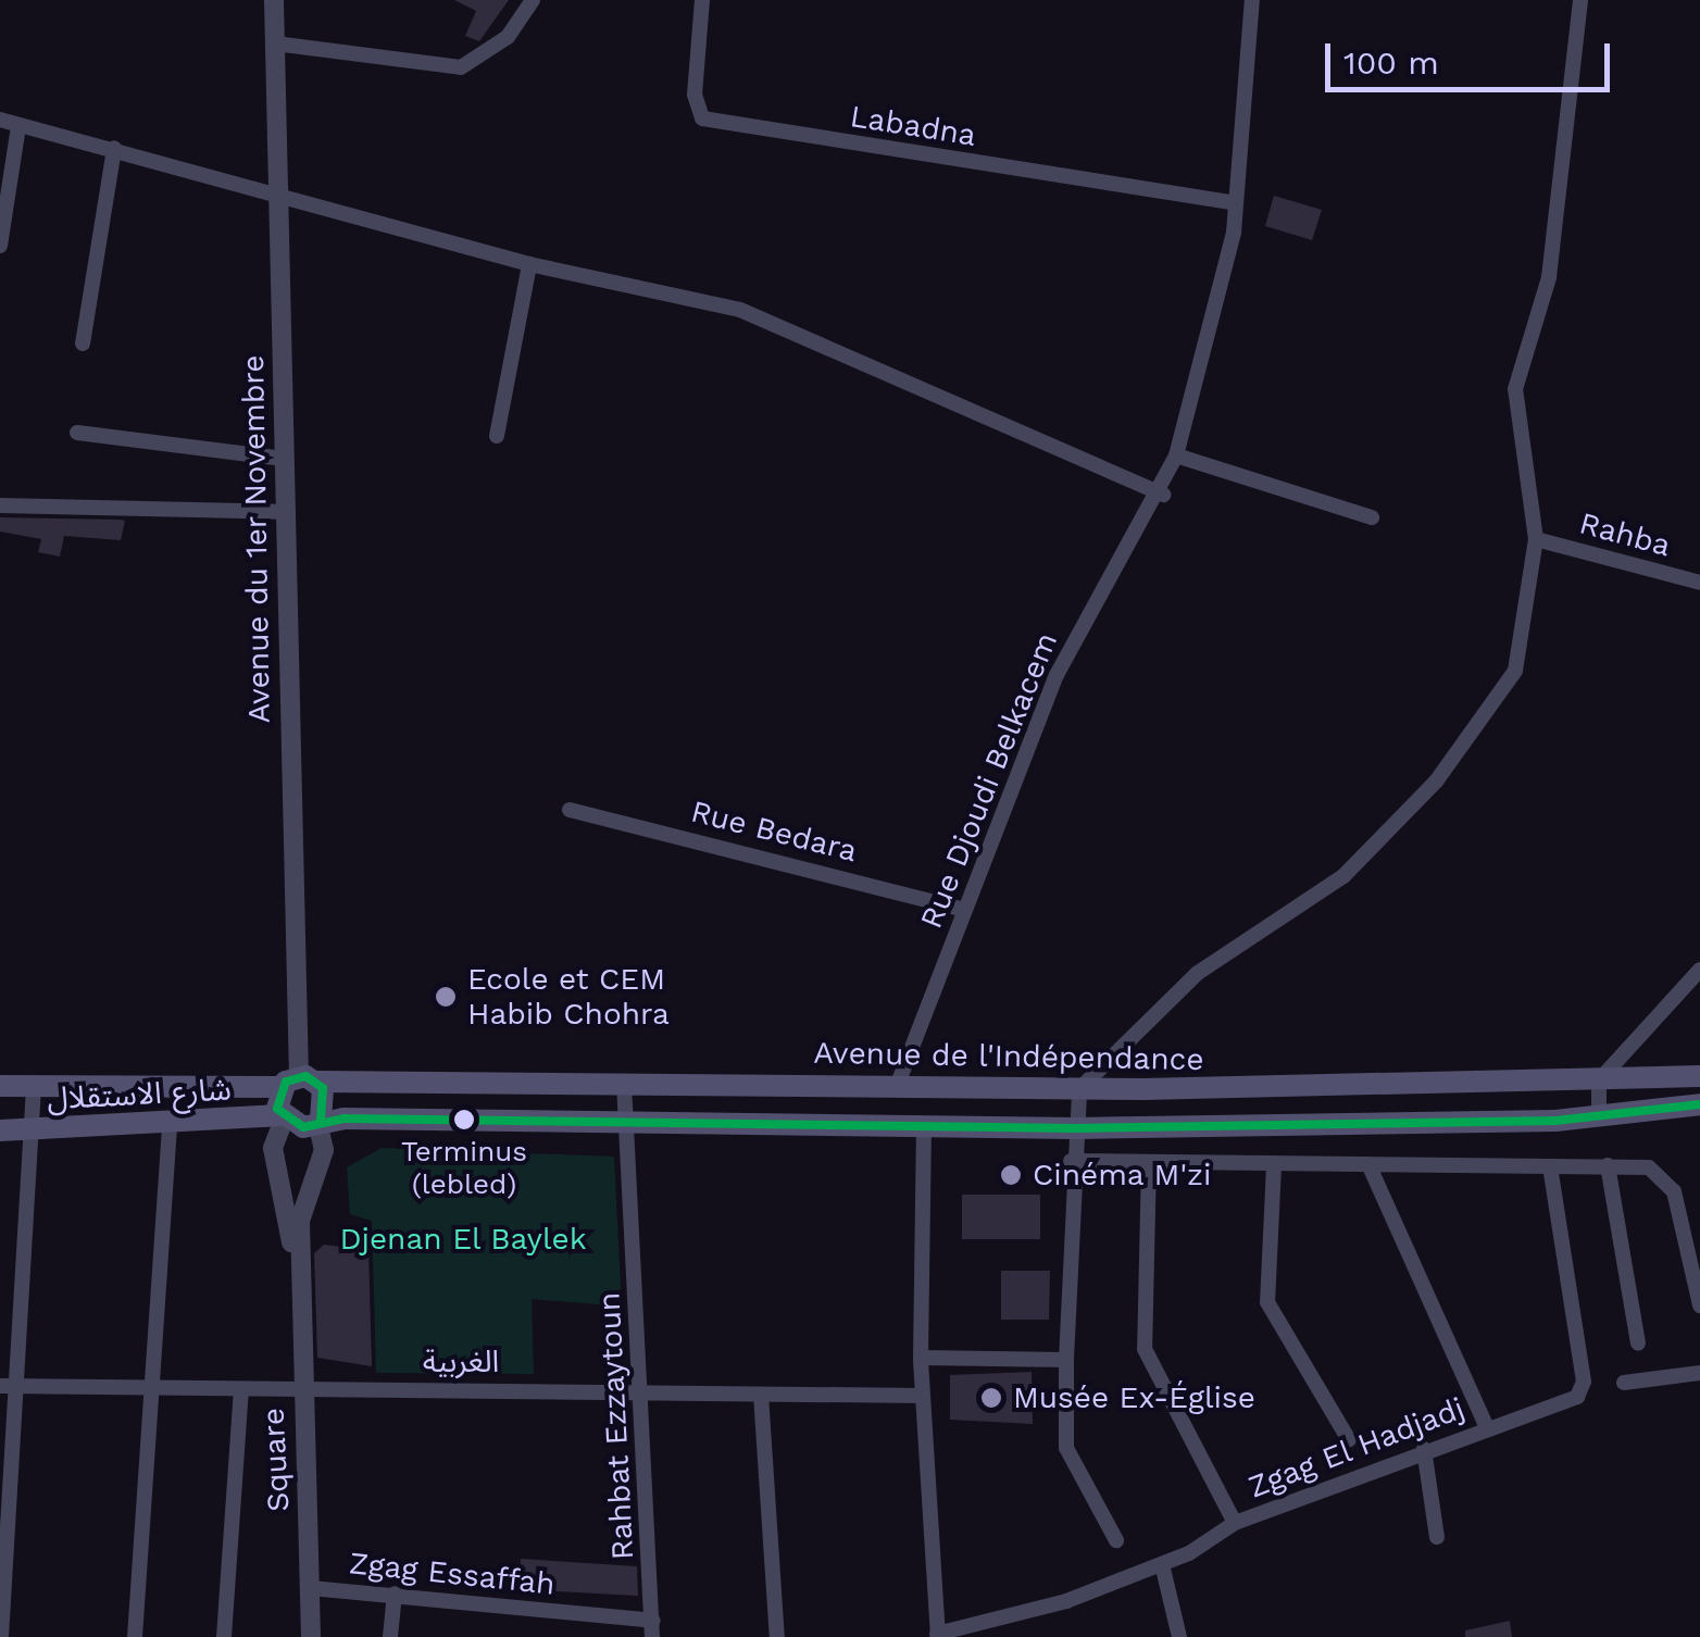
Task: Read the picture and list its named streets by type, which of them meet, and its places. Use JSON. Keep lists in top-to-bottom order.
{
  "streets": {
    "main road": ["Avenue de l'Indépendance", "شارع الاستقلال"],
    "street": [
      "Labadna",
      "Rahba",
      "Avenue du 1er Novembre",
      "Rue Djoudi Belkacem",
      "Rue Bedara",
      "الغربية",
      "Rahbat Ezzaytoun",
      "Zgag El Hadjadj",
      "Square",
      "Zgag Essaffah"
    ]
  },
  "crossings": [
    ["Labadna", "Rue Djoudi Belkacem"],
    ["Avenue du 1er Novembre", "Avenue de l'Indépendance"],
    ["Rue Djoudi Belkacem", "Rue Bedara"],
    ["Rue Djoudi Belkacem", "Avenue de l'Indépendance"],
    ["Avenue de l'Indépendance", "Rahbat Ezzaytoun"],
    ["الغربية", "Rahbat Ezzaytoun"],
    ["الغربية", "Square"],
    ["Rahbat Ezzaytoun", "Zgag Essaffah"],
    ["Square", "Zgag Essaffah"]
  ],
  "parks": ["Djenan El Baylek"],
  "places": [
    "Ecole et CEM Habib Chohra",
    "Terminus (lebled)",
    "Cinéma M'zi",
    "Musée Ex-Église"
  ],
  "scale_bar": "100 m"
}
